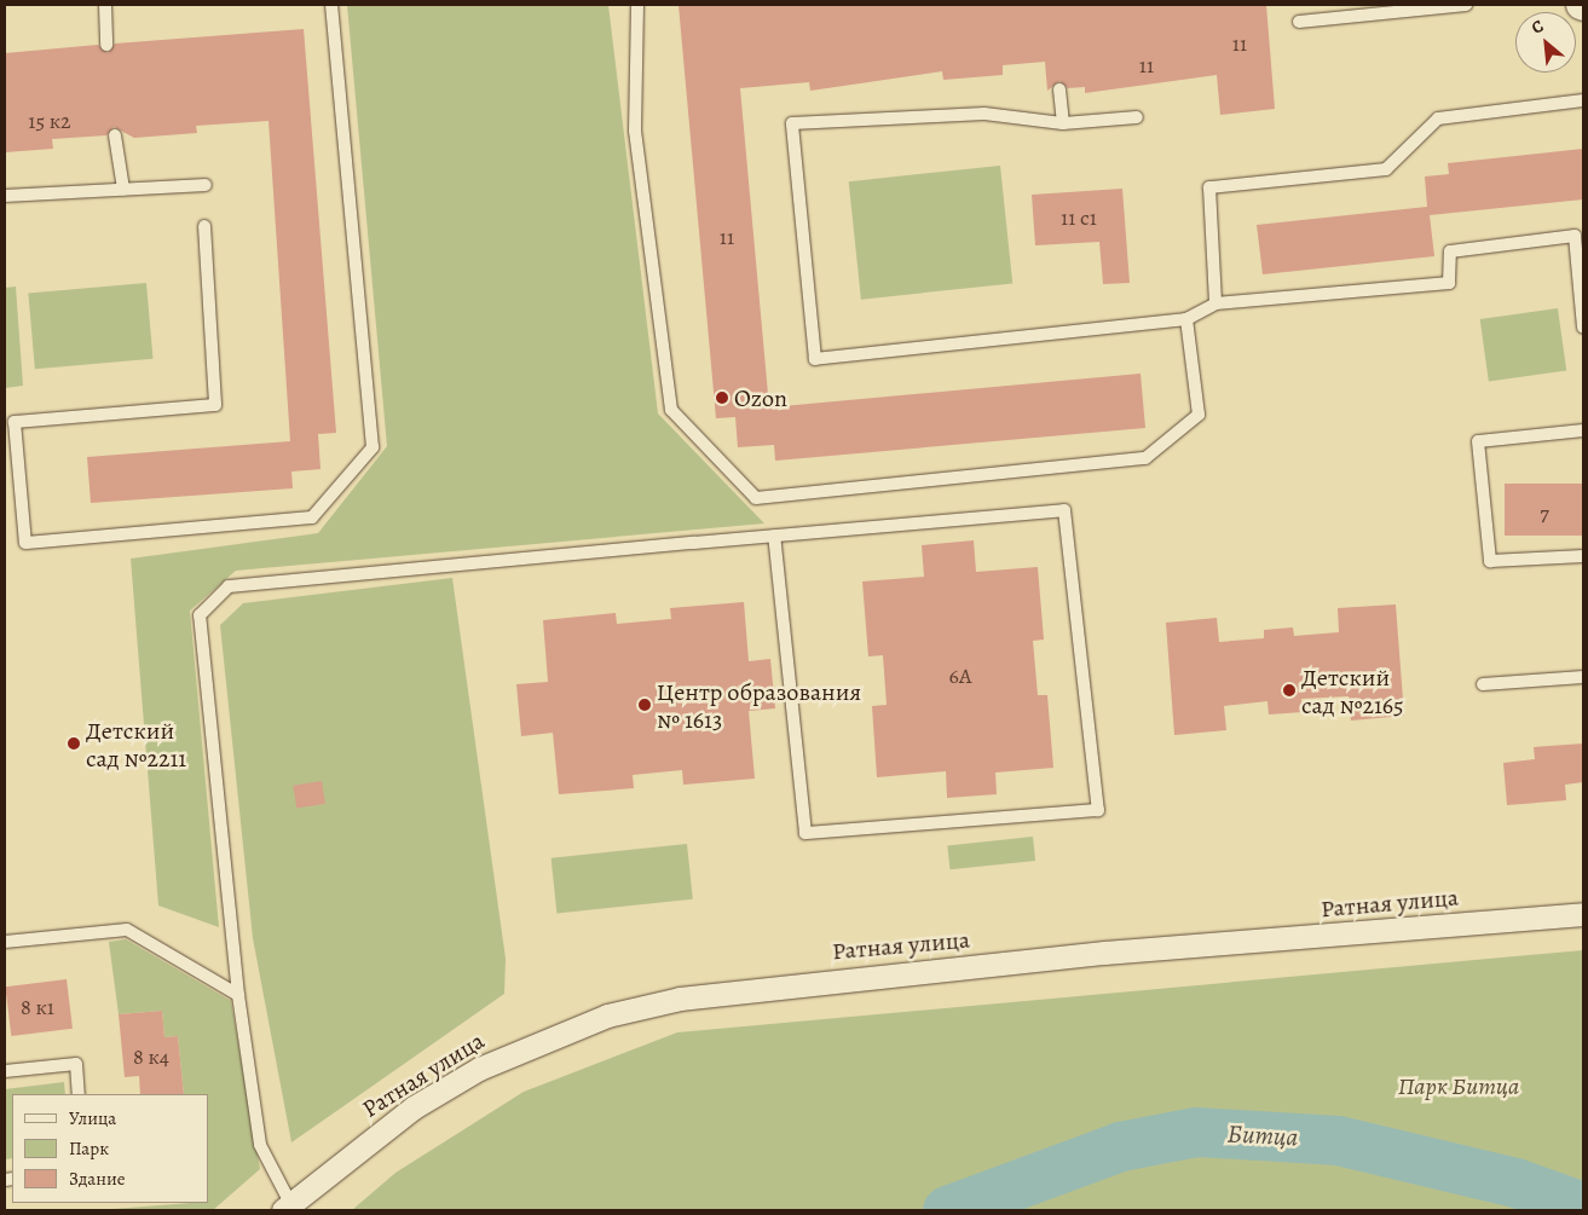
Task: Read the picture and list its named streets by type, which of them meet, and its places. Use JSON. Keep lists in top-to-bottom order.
{
  "streets": {
    "street": ["Ратная улица"]
  },
  "water": ["Битца"],
  "parks": ["Парк Битца"],
  "places": [
    "Ozon",
    "Детский сад №2165",
    "Центр образования № 1613",
    "Детский сад №2211"
  ],
  "house_numbers": [
    "11",
    "11",
    "15 к2",
    "11 с1",
    "11",
    "7",
    "6А",
    "8 к1",
    "8 к4"
  ],
  "legend": ["Улица", "Парк", "Здание"],
  "north": "top left"
}
